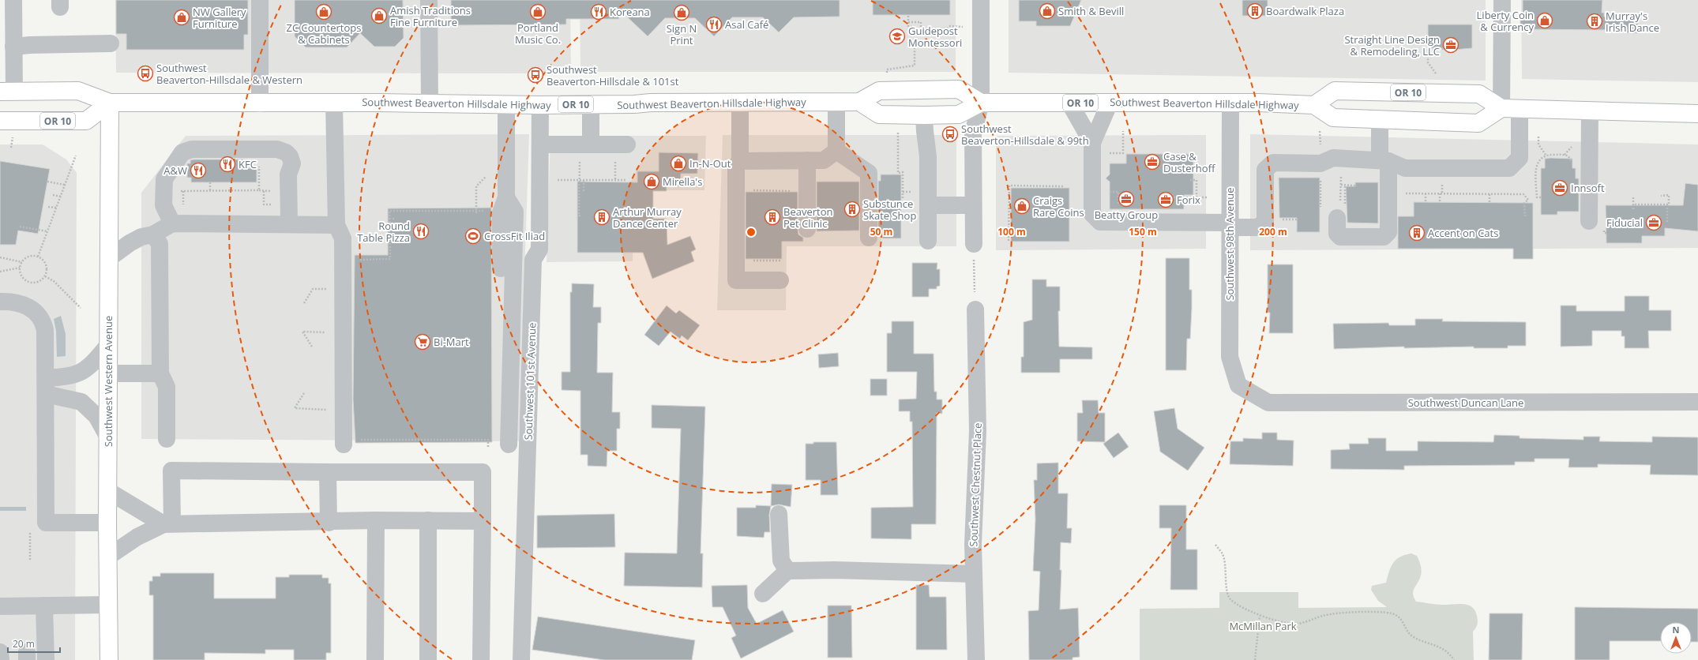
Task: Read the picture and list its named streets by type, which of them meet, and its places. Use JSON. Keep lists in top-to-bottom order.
{
  "streets": {
    "main road": ["OR 10", "Southwest Beaverton Hillsdale Highway", "Southwest Western Avenue"],
    "street": [
      "Southwest 98th Avenue",
      "Southwest 101st Avenue",
      "Southwest Duncan Lane",
      "Southwest Chestnut Place"
    ]
  },
  "crossings": [
    ["OR 10", "Southwest Beaverton Hillsdale Highway"],
    ["OR 10", "Southwest Western Avenue"],
    ["Southwest Beaverton Hillsdale Highway", "Southwest 98th Avenue"],
    ["Southwest Beaverton Hillsdale Highway", "Southwest Western Avenue"],
    ["Southwest Beaverton Hillsdale Highway", "Southwest 101st Avenue"],
    ["Southwest 98th Avenue", "Southwest Duncan Lane"]
  ],
  "parks": ["McMillan Park"],
  "places": {
    "shop": [
      "Smith & Bevill",
      "ZC Countertops & Cabinets",
      "Portland Music Co.",
      "Sign N Print",
      "Amish Traditions Fine Furniture",
      "NW Gallery Furniture",
      "Liberty Coin & Currency",
      "In-N-Out",
      "Mirella's",
      "Craigs Rare Coins"
    ],
    "building": [
      "Boardwalk Plaza",
      "Murray's Irish Dance",
      "Substunce Skate Shop",
      "Arthur Murray Dance Center",
      "Beaverton Pet Clinic",
      "Accent on Cats"
    ],
    "restaurant": [
      "Koreana",
      "Asal Café",
      "KFC",
      "A&W",
      "Round Table Pizza"
    ],
    "school or university": ["Guidepost Montessori"],
    "office": [
      "Straight Line Design & Remodeling, LLC",
      "Case & Dusterhoff",
      "Innsoft",
      "Beatty Group",
      "Forix",
      "Fiducial"
    ],
    "bus stop": ["Southwest Beaverton-Hillsdale & Western", "Southwest Beaverton-Hillsdale & 101st", "Southwest Beaverton-Hillsdale & 99th"],
    "sports": ["CrossFit Iliad"],
    "supermarket": ["Bi-Mart"]
  },
  "scale_bar": "20 m",
  "north": "top",
  "rings": [
    "50 m",
    "100 m",
    "150 m",
    "200 m"
  ]
}
